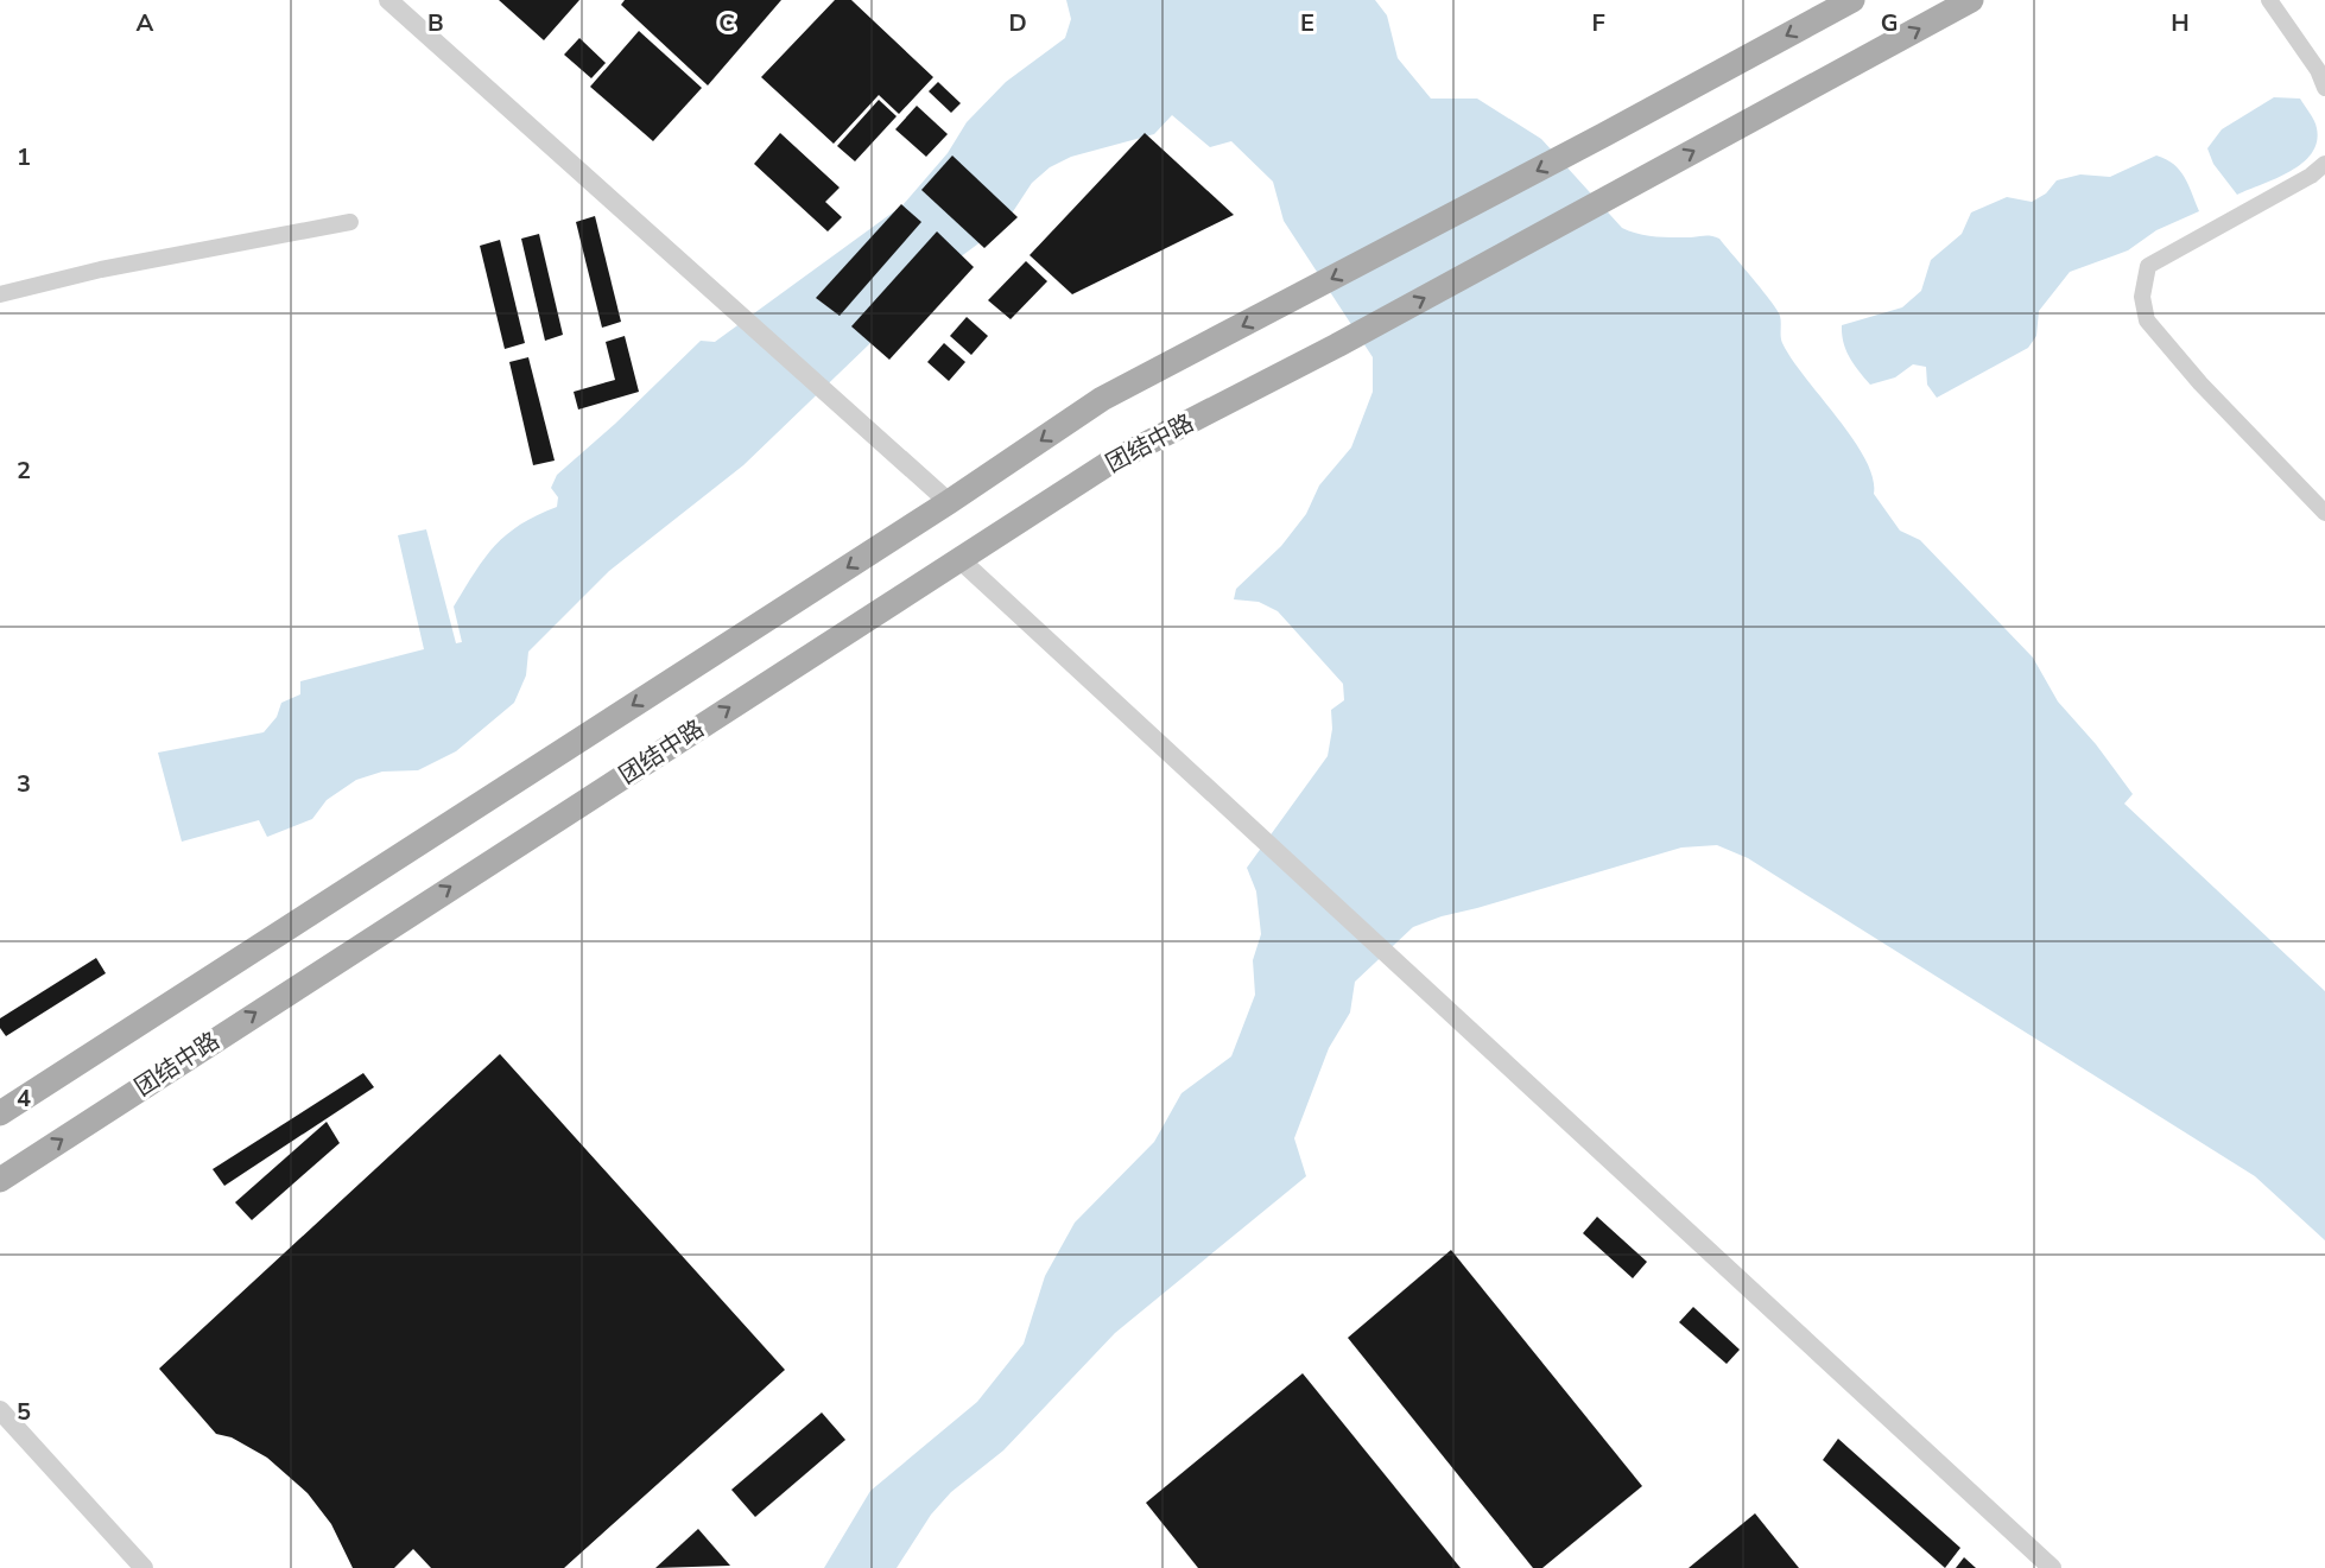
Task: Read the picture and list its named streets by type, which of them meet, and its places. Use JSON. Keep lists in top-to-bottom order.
{
  "streets": {
    "main road": ["团结中路"]
  },
  "grid": {
    "columns": [
      "A",
      "B",
      "C",
      "D",
      "E",
      "F",
      "G",
      "H"
    ],
    "rows": [
      "1",
      "2",
      "3",
      "4",
      "5"
    ]
  }
}
